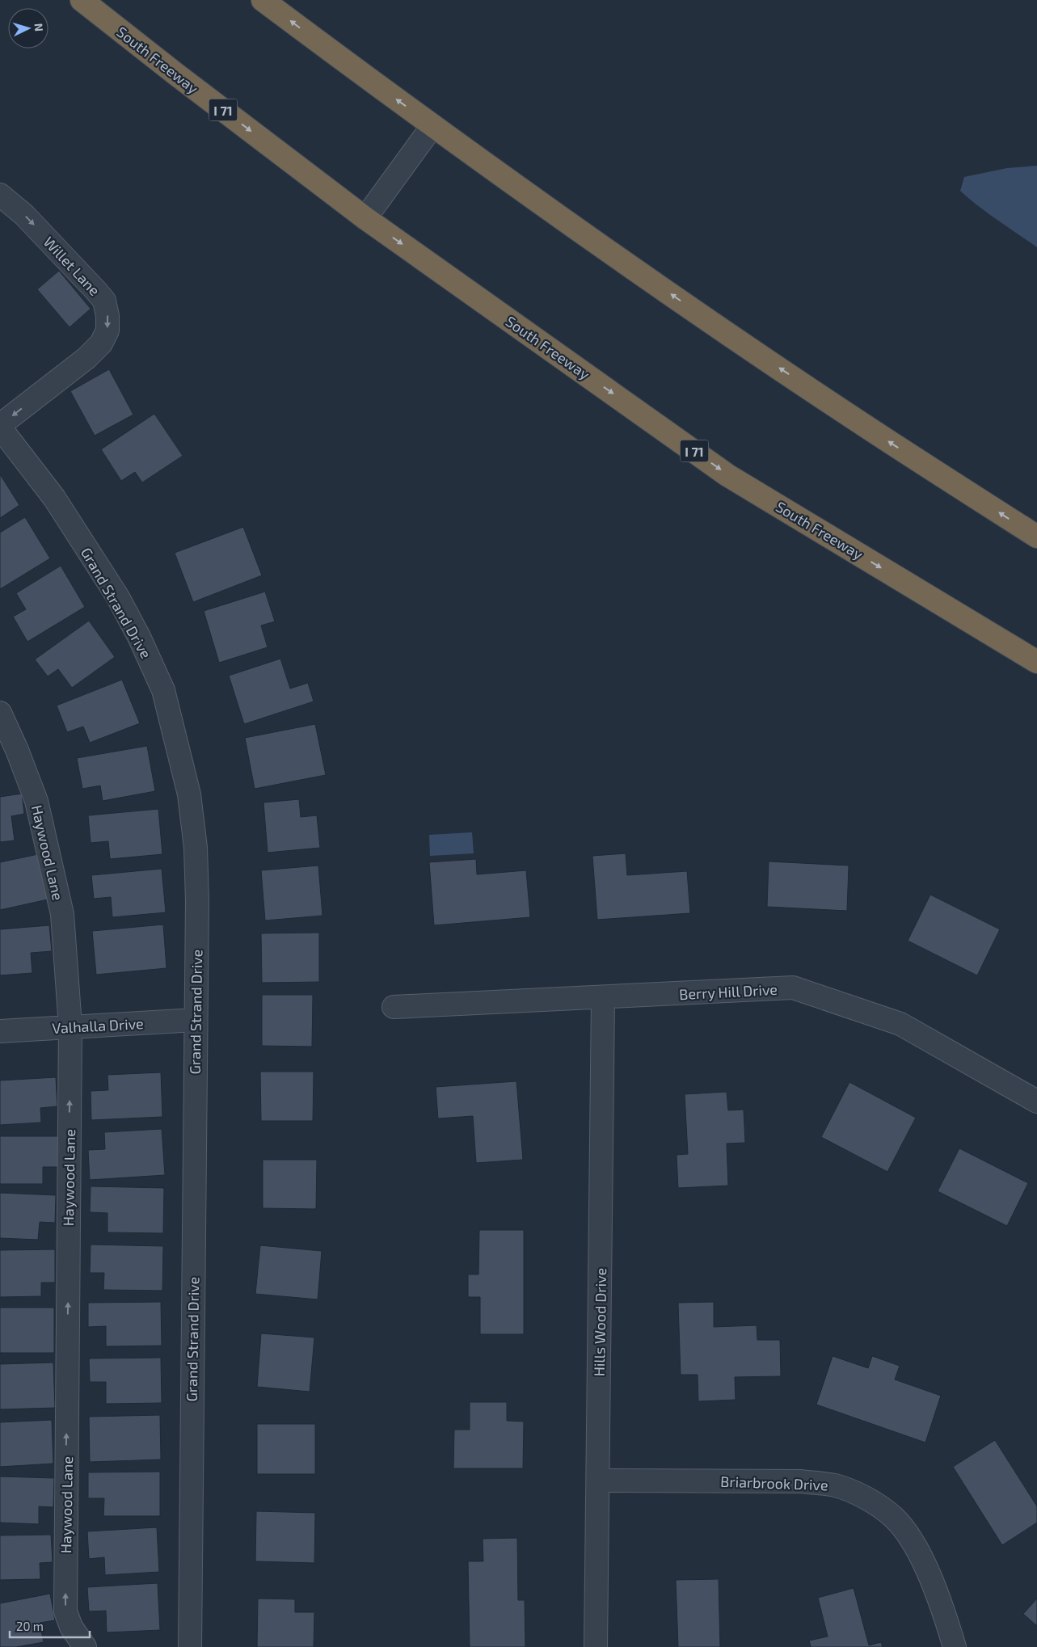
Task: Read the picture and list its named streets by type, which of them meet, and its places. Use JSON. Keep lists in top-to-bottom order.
{
  "streets": {
    "highway": ["South Freeway", "I 71"],
    "street": [
      "Willet Lane",
      "Grand Strand Drive",
      "Haywood Lane",
      "Berry Hill Drive",
      "Valhalla Drive",
      "Hills Wood Drive",
      "Briarbrook Drive"
    ]
  },
  "crossings": [
    ["Willet Lane", "Grand Strand Drive"],
    ["Grand Strand Drive", "Valhalla Drive"],
    ["Haywood Lane", "Valhalla Drive"],
    ["Berry Hill Drive", "Hills Wood Drive"],
    ["Hills Wood Drive", "Briarbrook Drive"]
  ],
  "one_way": ["Haywood Lane"],
  "scale_bar": "20 m",
  "north": "right"
}
